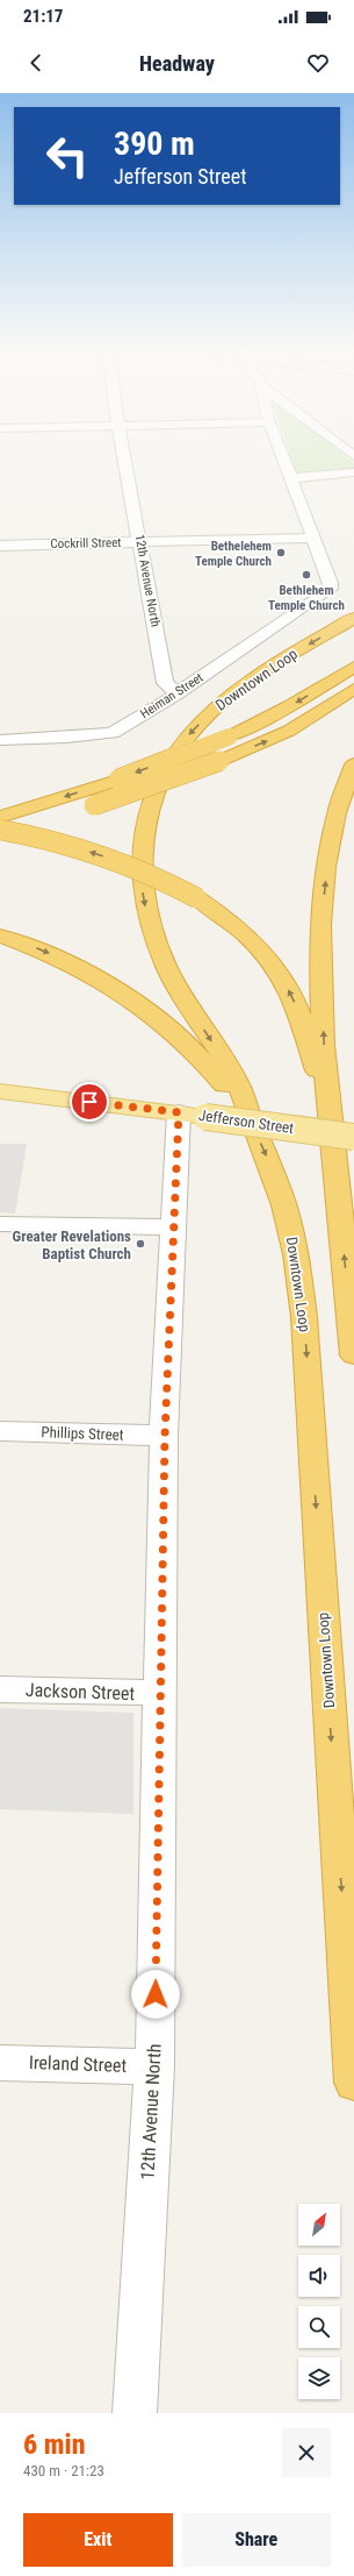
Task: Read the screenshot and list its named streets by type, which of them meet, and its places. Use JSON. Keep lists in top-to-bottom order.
{
  "streets": {
    "highway": ["Downtown Loop"],
    "main road": ["Jefferson Street"],
    "street": [
      "Cockrill Street",
      "12th Avenue North",
      "Heiman Street",
      "Phillips Street",
      "Jackson Street",
      "Ireland Street"
    ]
  },
  "crossings": [
    ["Cockrill Street", "12th Avenue North"],
    ["Cockrill Street", "Heiman Street"],
    ["12th Avenue North", "Heiman Street"],
    ["12th Avenue North", "Jefferson Street"],
    ["12th Avenue North", "Phillips Street"],
    ["12th Avenue North", "Jackson Street"],
    ["12th Avenue North", "Ireland Street"]
  ],
  "places": ["Bethelehem Temple Church", "Bethlehem Temple Church", "Greater Revelations Baptist Church"],
  "north": "top right",
  "page": {
    "status": "21:17",
    "header": "Headway",
    "turn": ["390 m", "Jefferson Street"],
    "heading": ["6 min", "430 m · 21:23"],
    "buttons": ["Exit", "Share"]
  }
}
